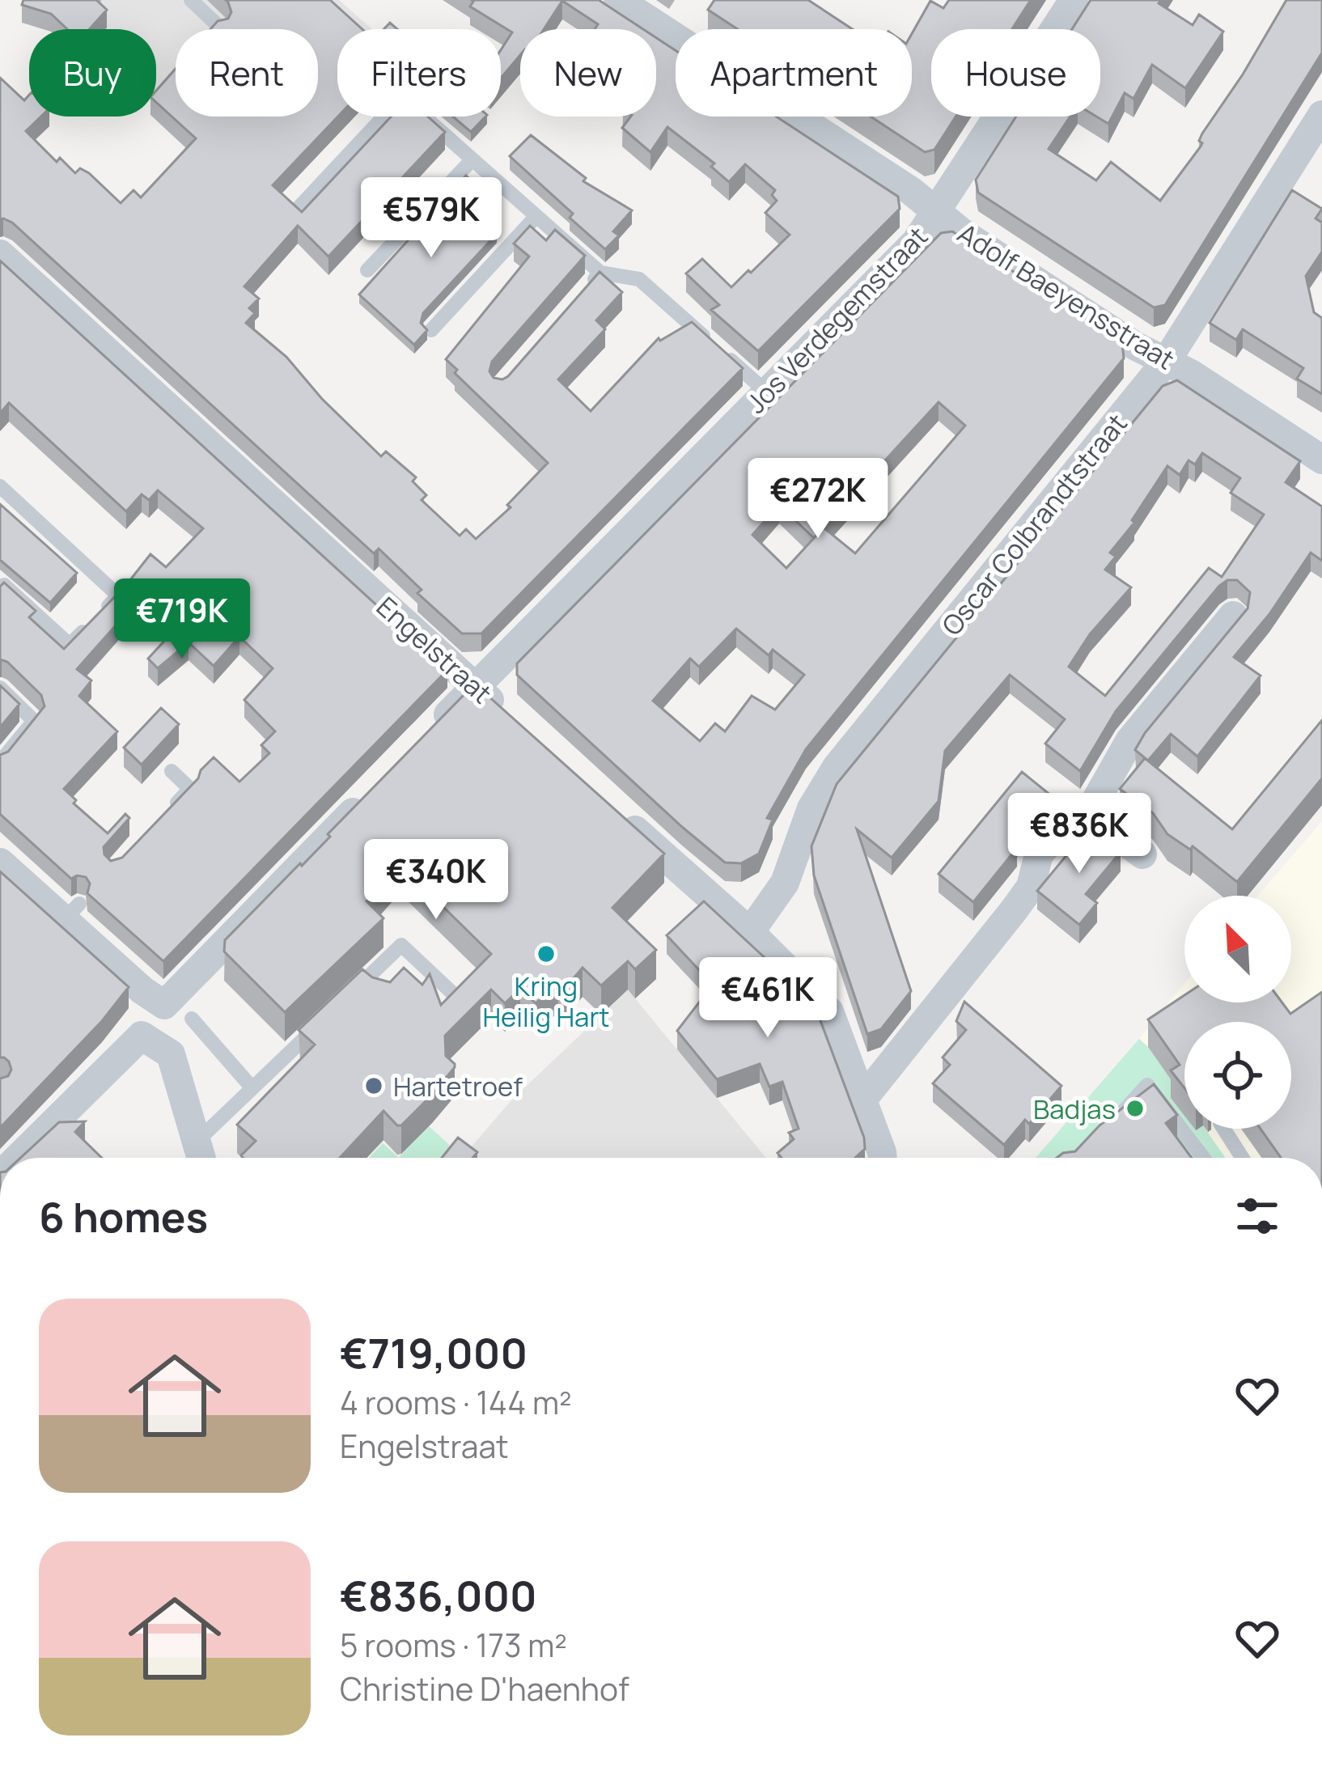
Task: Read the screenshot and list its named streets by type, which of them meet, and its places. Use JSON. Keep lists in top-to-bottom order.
{
  "streets": {
    "street": [
      "Adolf Baeyensstraat",
      "Jos Verdegemstraat",
      "Oscar Colbrandtstraat",
      "Engelstraat"
    ]
  },
  "crossings": [
    ["Adolf Baeyensstraat", "Jos Verdegemstraat"],
    ["Adolf Baeyensstraat", "Oscar Colbrandtstraat"],
    ["Jos Verdegemstraat", "Engelstraat"]
  ],
  "places": ["Kring Heilig Hart", "Hartetroef", "Badjas"],
  "north": "top left",
  "page": {
    "chip": [
      "Buy",
      "Rent",
      "Filters",
      "New",
      "Apartment",
      "House"
    ],
    "price": [
      "€579K",
      "€272K",
      "€719K",
      "€836K",
      "€340K",
      "€461K"
    ],
    "heading": "6 homes",
    "list": [
      {
        "name": "€719,000",
        "note": "4 rooms · 144 m² · Engelstraat"
      },
      {
        "name": "€836,000",
        "note": "5 rooms · 173 m² · Christine D'haenhof"
      }
    ]
  }
}
